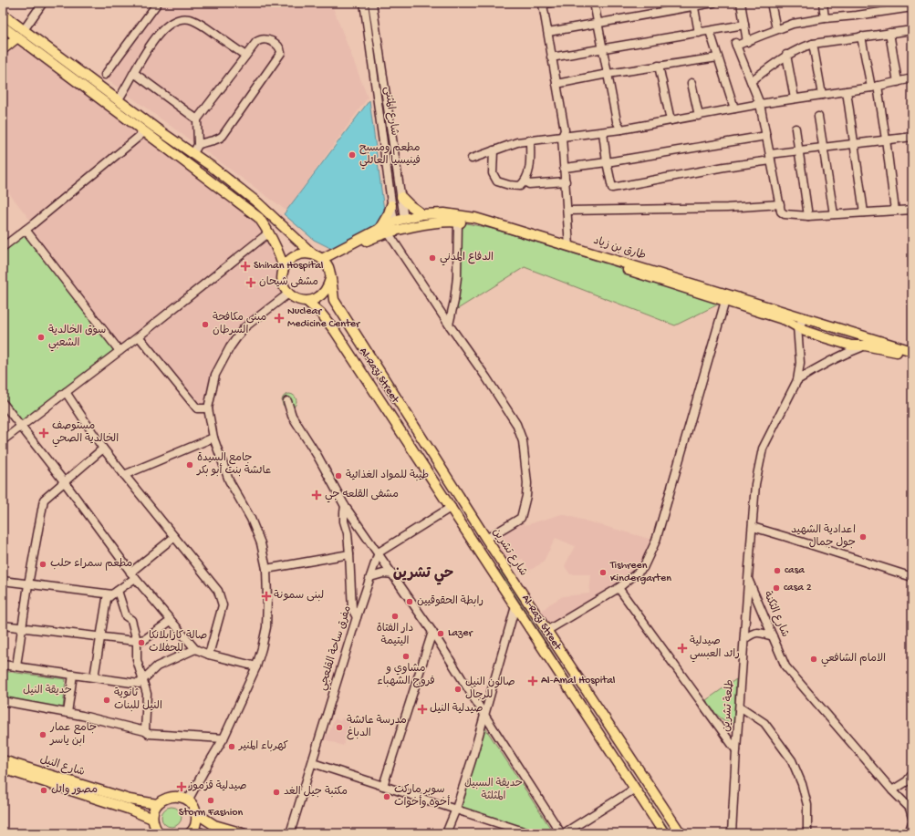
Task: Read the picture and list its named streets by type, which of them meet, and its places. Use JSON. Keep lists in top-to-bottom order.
{
  "streets": {
    "main road": [
      "طارق بن زياد",
      "Al-Razi Street",
      "شارع تشرين",
      "شارع النيل"
    ],
    "street": [
      "شارع المثنى",
      "شارع الثكنة",
      "مفرق ساحة القلعجي",
      "طلعة تشرين"
    ]
  },
  "crossings": [
    ["شارع المثنى", "طارق بن زياد"],
    ["Al-Razi Street", "شارع تشرين"],
    ["شارع الثكنة", "طلعة تشرين"]
  ],
  "districts": ["حي تشرين"],
  "parks": ["حديقة النيل", "حديقة السبيل المثلثة"],
  "places": {
    "other": [
      "مطعم ومسبح فينيسيا العائلي",
      "الدفاع المدني",
      "مبنى مكافحة السرطان",
      "سوق الخالدية الشعبي",
      "جامع السيدة عائشة بنت أبو بكر",
      "طيبة للمواد الغذائية",
      "اعدادية الشهيد جول جمال",
      "مطعم سمراء حلب",
      "casa",
      "Tishreen Kindergarten",
      "casa 2",
      "رابطة الحقوقيين",
      "دار الفتاة اليتيمة",
      "Lazer",
      "صالة كازابلانكا للحفلات",
      "مشاوي و فروج الشهباء",
      "الامام الشافعي",
      "صالون النيل للرجال",
      "ثانوية النيل للبنات",
      "مدرسة عائشة الدباغ",
      "جامع عمار ابن ياسر",
      "كهرباء المنير",
      "مصور وائل",
      "مكتبة جيل الغد",
      "سوبر ماركت أخوه وأخوات",
      "Storm Fashion"
    ],
    "health": [
      "Shihan Hospital",
      "مشفى شيحان",
      "Nuclear Medicine Center",
      "مستوصف الخالدية الصحي",
      "مشفى القلعه جي",
      "لبنى سمونة",
      "صيدلية رائد العبسي",
      "Al-Amal Hospital",
      "صيدلية النيل",
      "صيدلية قزموز"
    ]
  }
}
